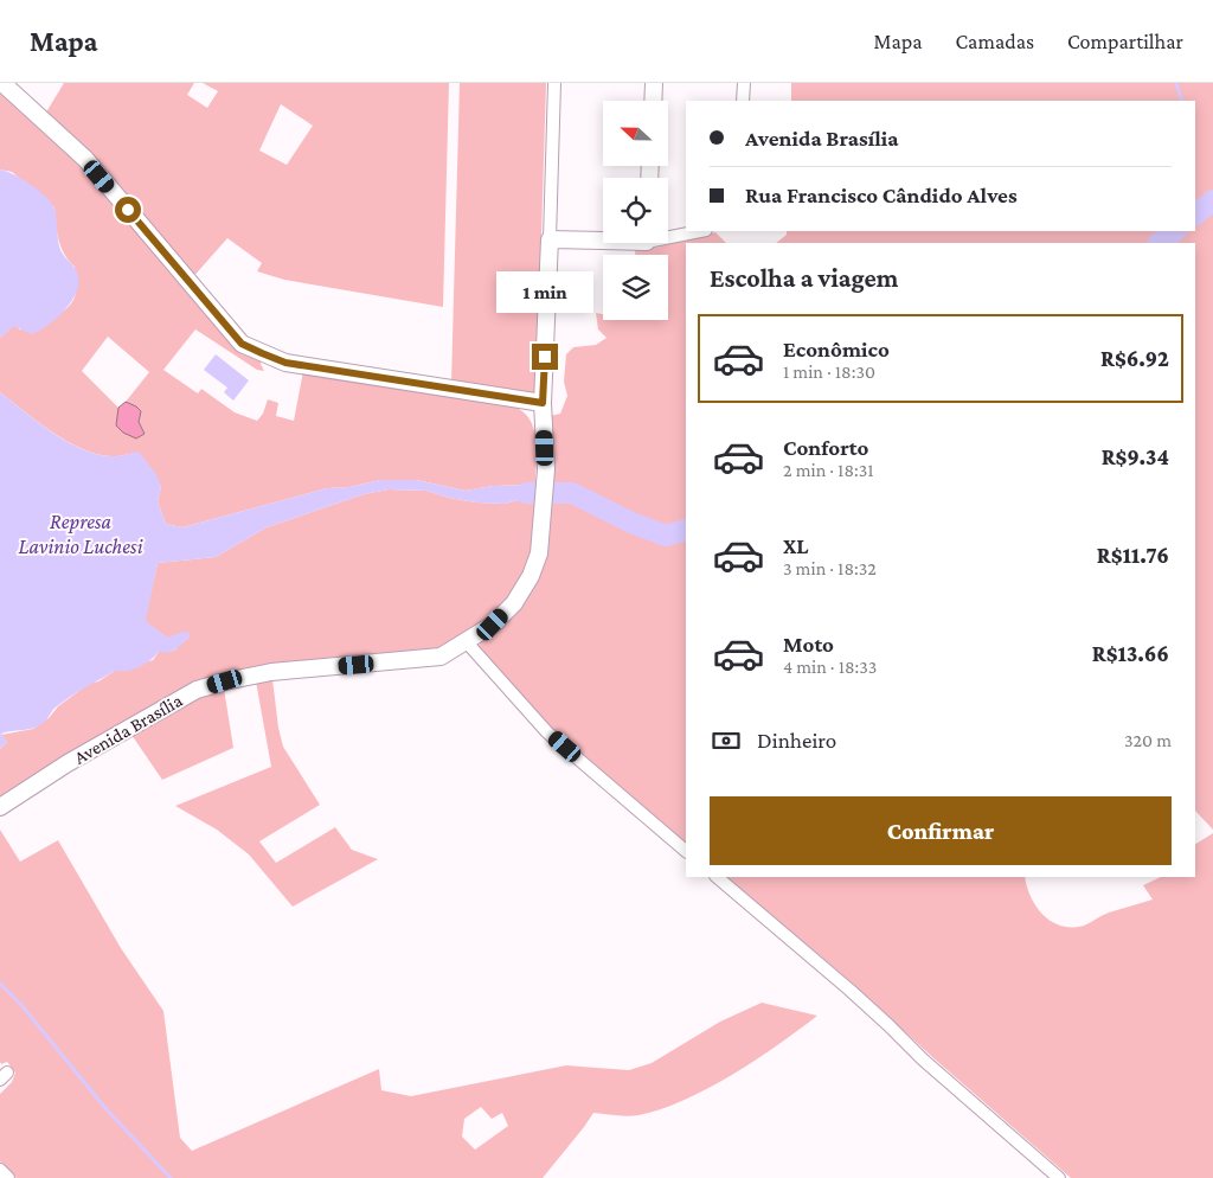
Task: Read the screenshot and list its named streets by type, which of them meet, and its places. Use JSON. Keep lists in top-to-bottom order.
{
  "streets": {
    "street": ["Avenida Brasília"]
  },
  "water": ["Represa Lavinio Luchesi"],
  "north": "left",
  "page": {
    "header": "Mapa",
    "nav": ["Mapa", "Camadas", "Compartilhar"],
    "banner": ["Avenida Brasília", "Rua Francisco Cândido Alves"],
    "heading": "Escolha a viagem",
    "bubble": "1 min",
    "list": [
      {
        "name": "Econômico",
        "note": "1 min · 18:30",
        "value": "R$6.92"
      },
      {
        "name": "Conforto",
        "note": "2 min · 18:31",
        "value": "R$9.34"
      },
      {
        "name": "XL",
        "note": "3 min · 18:32",
        "value": "R$11.76"
      },
      {
        "name": "Moto",
        "note": "4 min · 18:33",
        "value": "R$13.66"
      }
    ],
    "pay": ["Dinheiro", "320 m"],
    "buttons": "Confirmar"
  }
}
